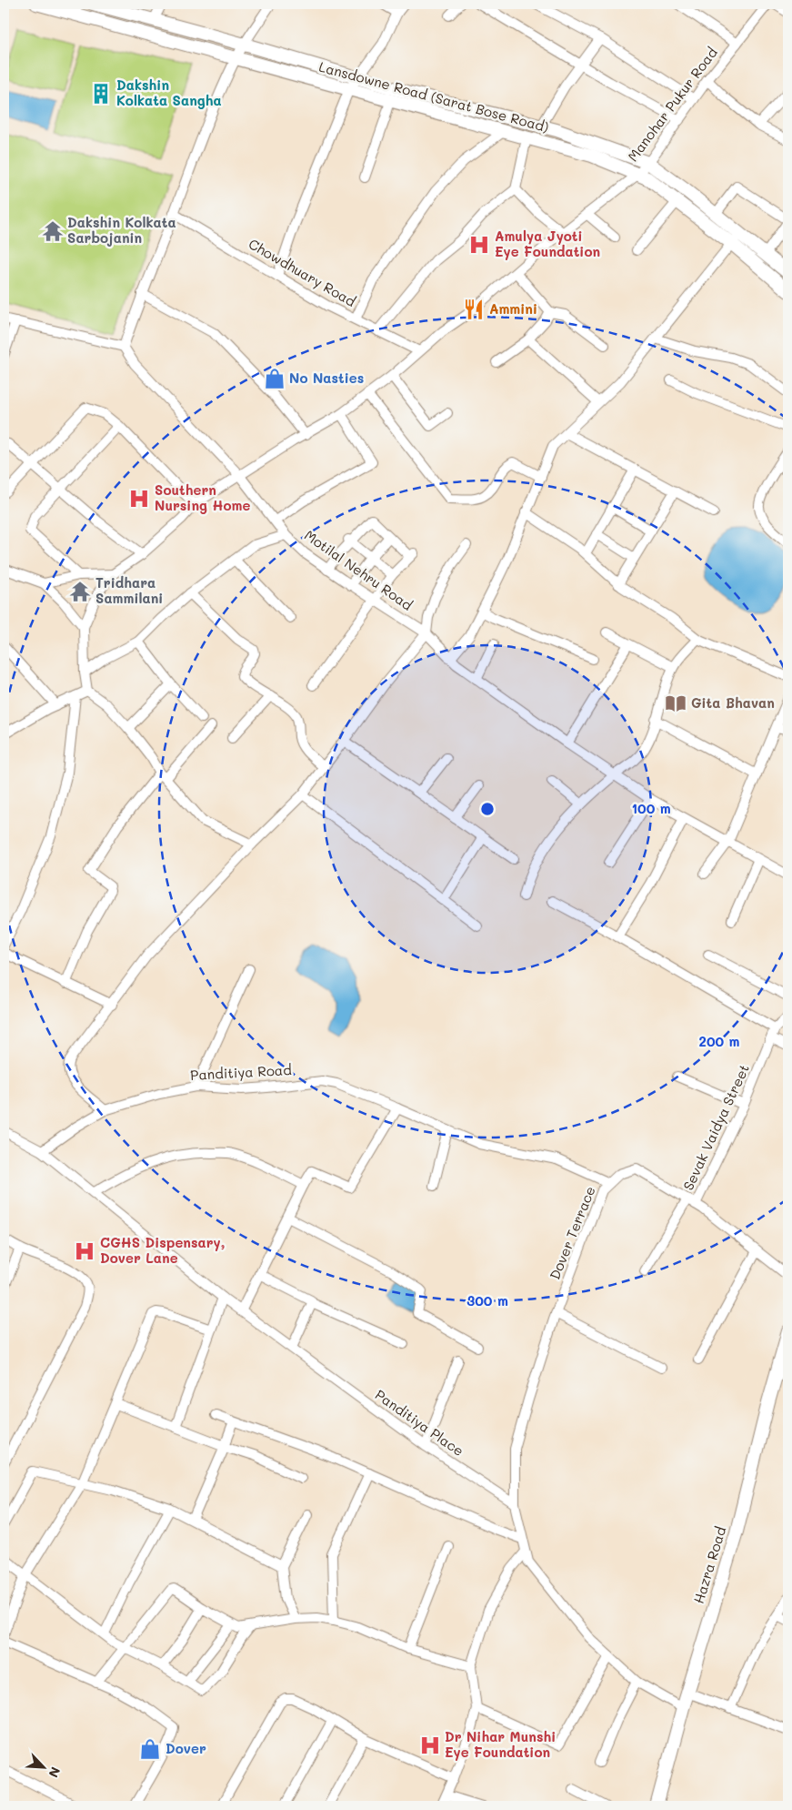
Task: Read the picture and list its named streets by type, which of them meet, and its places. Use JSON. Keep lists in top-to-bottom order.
{
  "streets": {
    "main road": ["Lansdowne Road (Sarat Bose Road)", "Hazra Road"],
    "street": [
      "Manohar Pukur Road",
      "Chowdhuary Road",
      "Motilal Nehru Road",
      "Panditiya Road",
      "Sevak Vaidya Street",
      "Dover Terrace",
      "Panditiya Place"
    ]
  },
  "crossings": [
    ["Lansdowne Road (Sarat Bose Road)", "Manohar Pukur Road"],
    ["Manohar Pukur Road", "Chowdhuary Road"],
    ["Manohar Pukur Road", "Motilal Nehru Road"],
    ["Panditiya Road", "Dover Terrace"],
    ["Panditiya Road", "Panditiya Place"],
    ["Sevak Vaidya Street", "Dover Terrace"],
    ["Dover Terrace", "Panditiya Place"]
  ],
  "places": {
    "building": ["Dakshin Kolkata Sangha"],
    "temple": ["Dakshin Kolkata Sarbojanin", "Tridhara Sammilani"],
    "hospital": [
      "Amulya Jyoti Eye Foundation",
      "Southern Nursing Home",
      "CGHS Dispensary, Dover Lane",
      "Dr Nihar Munshi Eye Foundation"
    ],
    "restaurant": ["Ammini"],
    "shop": ["No Nasties", "Dover"],
    "library": ["Gita Bhavan"]
  },
  "north": "bottom right",
  "rings": ["100 m", "200 m", "300 m"]
}
